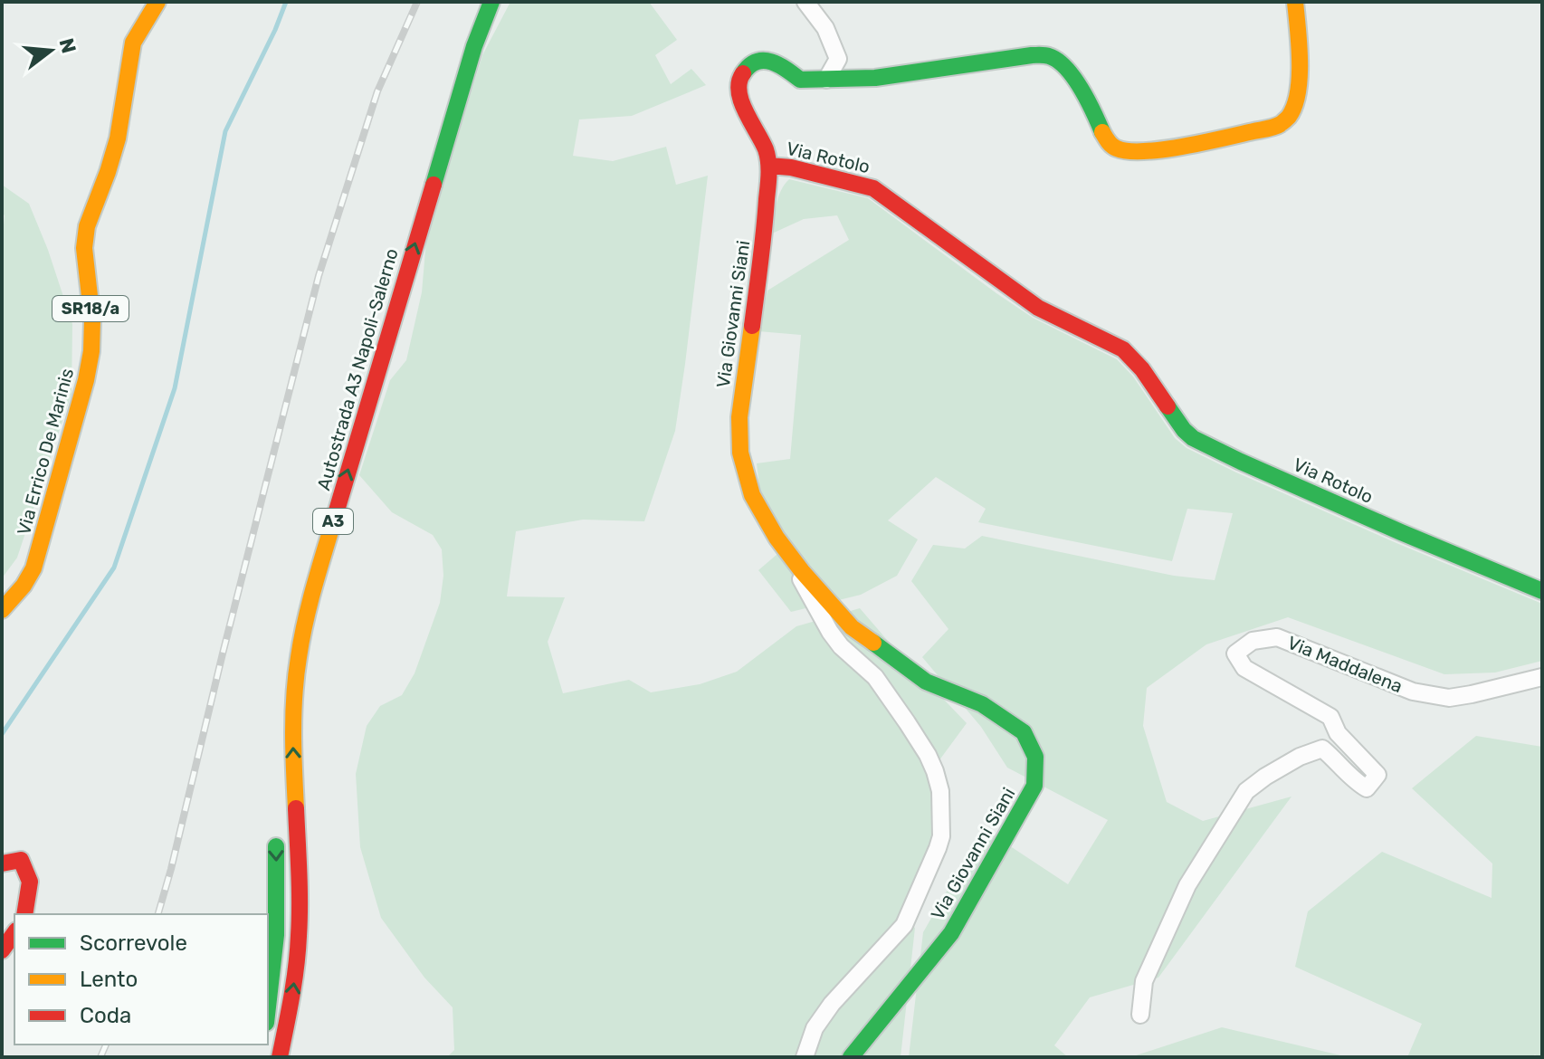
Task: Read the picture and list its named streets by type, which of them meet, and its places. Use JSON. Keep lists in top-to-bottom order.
{
  "streets": {
    "main road": [
      "Via Rotolo",
      "SR18/a",
      "Via Giovanni Siani",
      "Autostrada A3 Napoli-Salerno",
      "Via Errico De Marinis",
      "A3"
    ],
    "street": ["Via Maddalena"]
  },
  "crossings": [
    ["Via Rotolo", "Via Giovanni Siani"]
  ],
  "one_way": ["Autostrada A3 Napoli-Salerno"],
  "legend": ["Scorrevole", "Lento", "Coda"],
  "north": "right"
}
